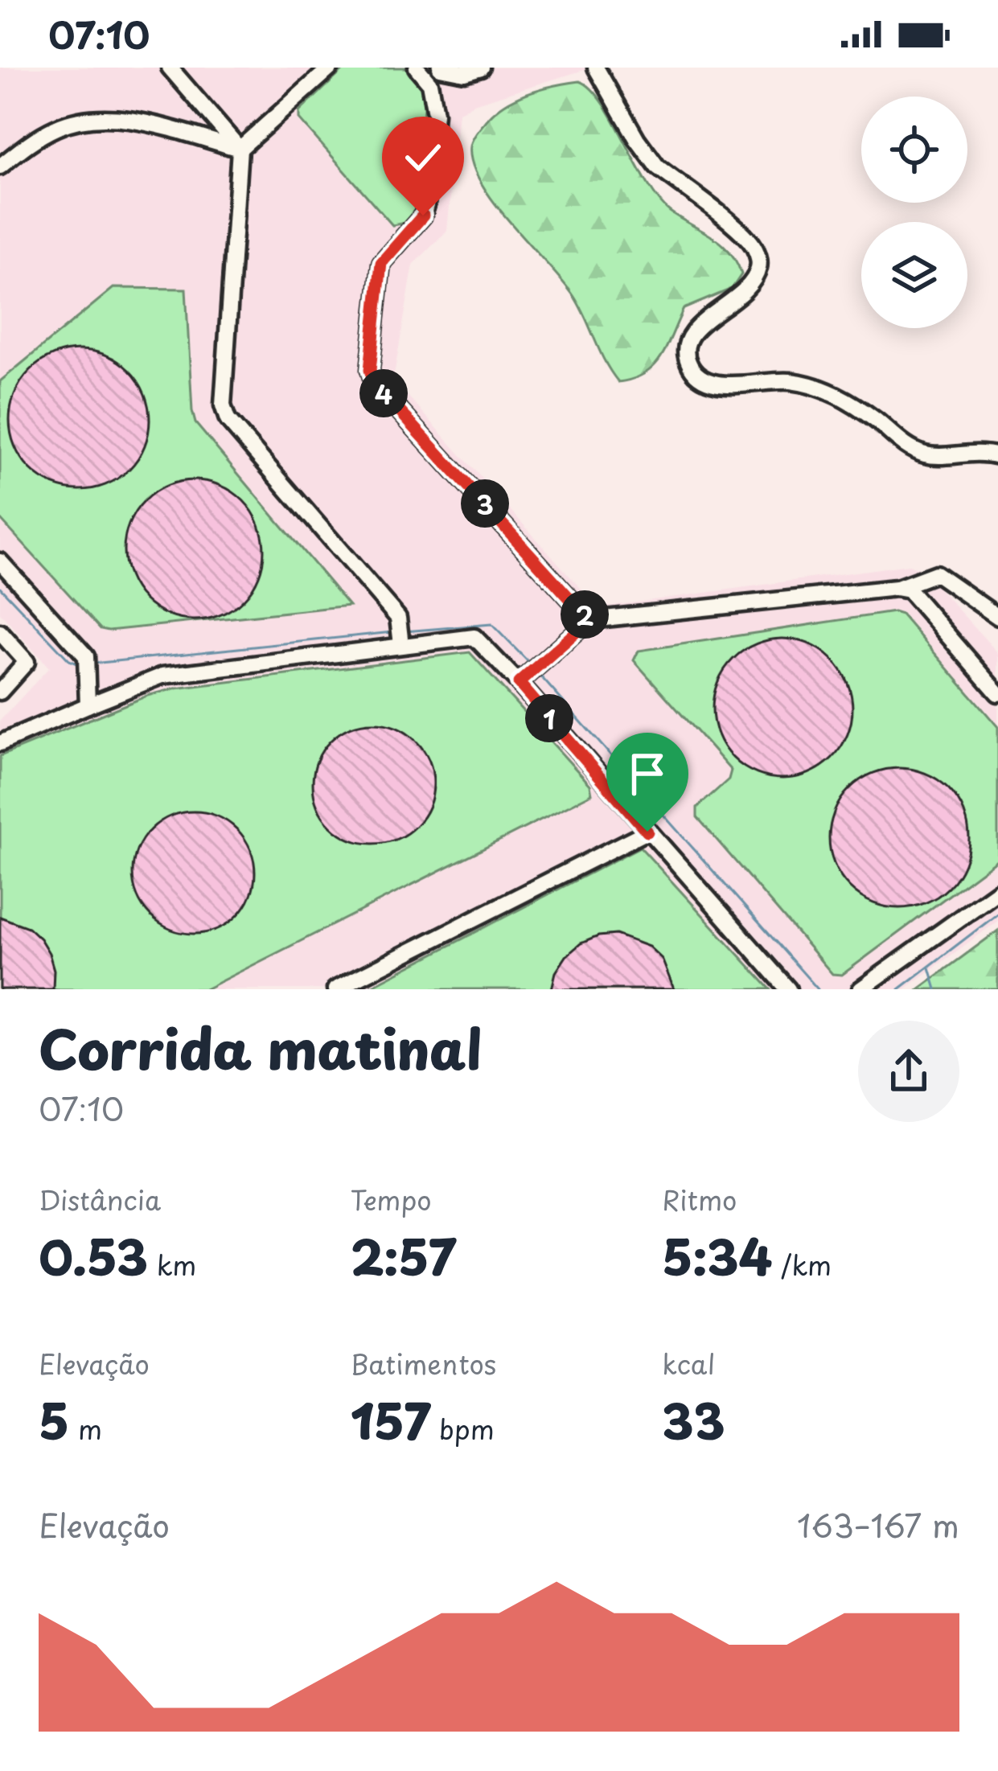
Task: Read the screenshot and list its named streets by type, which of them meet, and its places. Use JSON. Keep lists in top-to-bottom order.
{
  "page": {
    "status": "07:10",
    "pins": [
      "4",
      "3",
      "2",
      "1"
    ],
    "heading": ["Corrida matinal", "07:10"],
    "stats": [
      ["Distância", "0.53 km"],
      ["Tempo", "2:57"],
      ["Ritmo", "5:34 /km"],
      ["Elevação", "5 m"],
      ["Batimentos", "157 bpm"],
      ["kcal", "33"]
    ],
    "chart": ["Elevação", "163–167 m"]
  }
}
